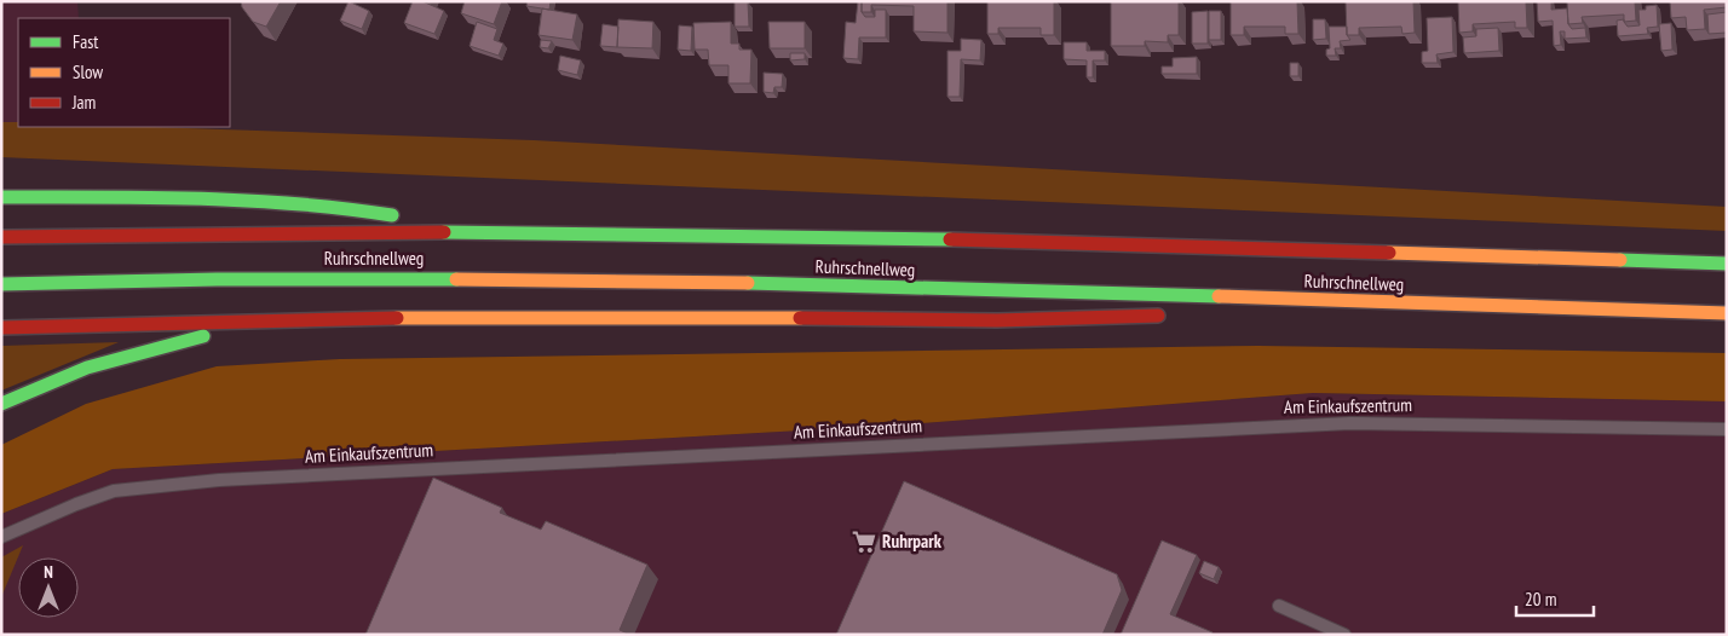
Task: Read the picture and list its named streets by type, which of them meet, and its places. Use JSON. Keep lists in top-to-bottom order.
{
  "streets": {
    "highway": ["Ruhrschnellweg"],
    "lane": ["Am Einkaufszentrum"]
  },
  "places": {
    "supermarket": ["Ruhrpark"]
  },
  "legend": ["Fast", "Slow", "Jam"],
  "scale_bar": "20 m",
  "north": "top"
}
